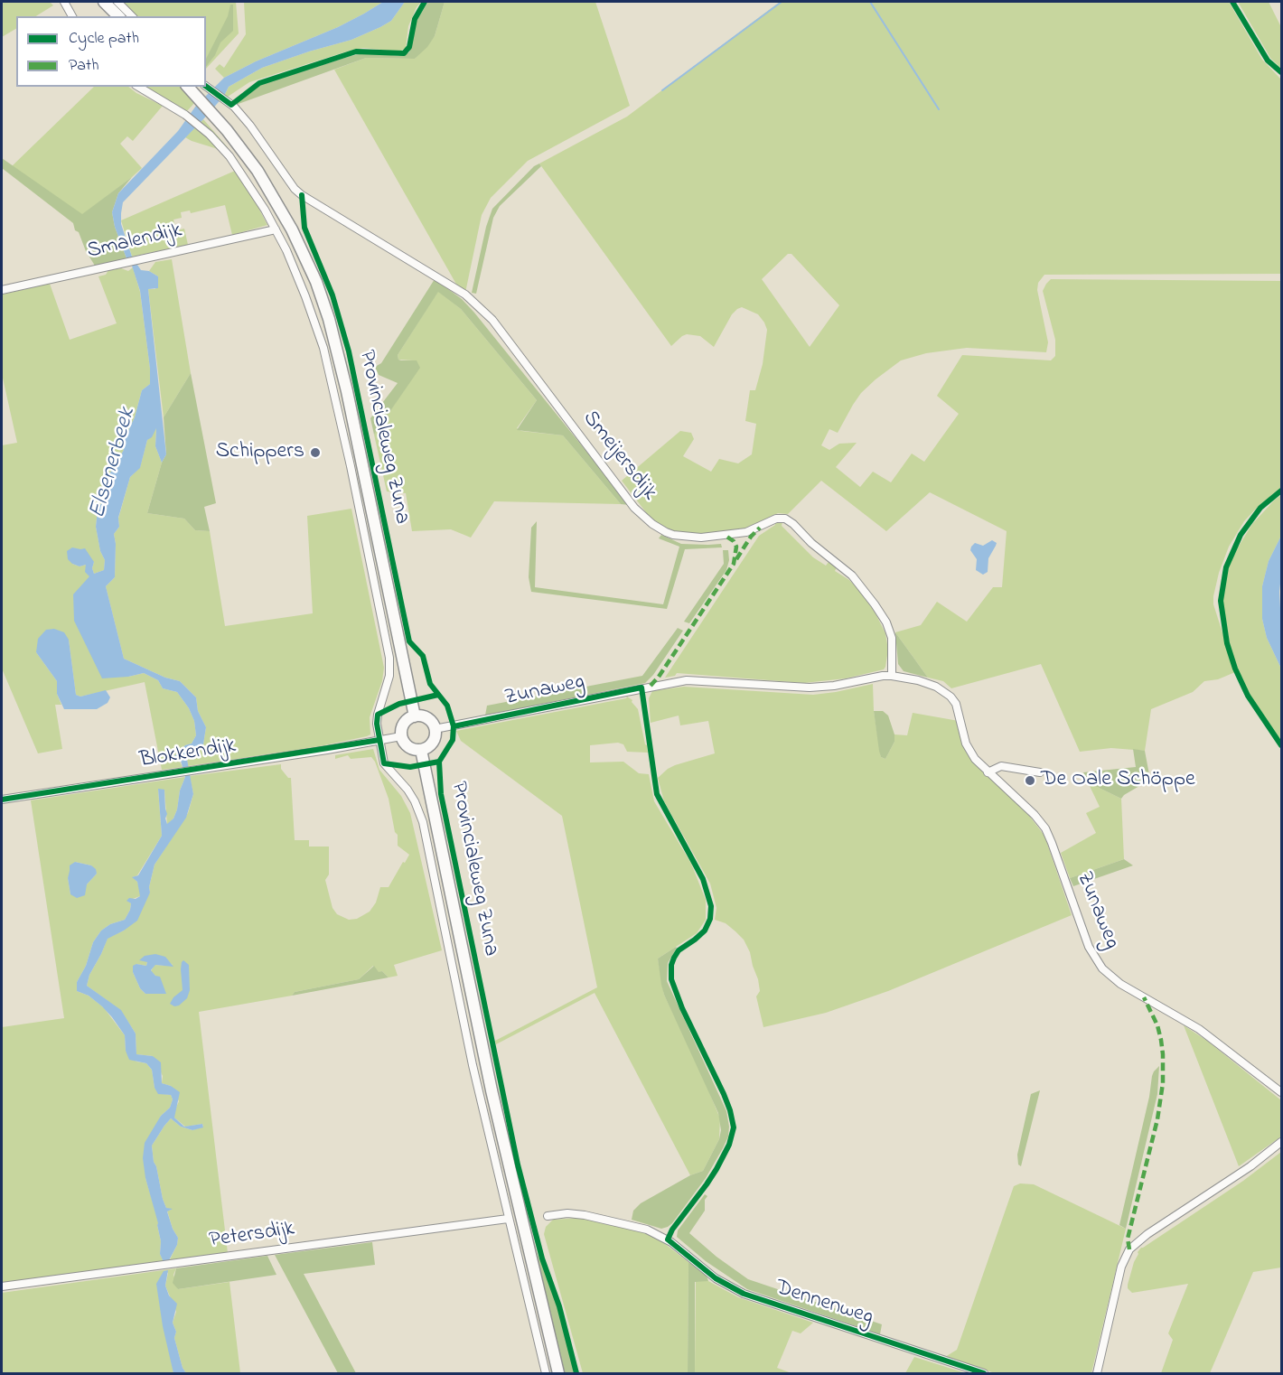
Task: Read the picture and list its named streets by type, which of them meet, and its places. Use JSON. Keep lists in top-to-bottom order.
{
  "streets": {
    "main road": ["Provincialeweg Zuna"],
    "street": [
      "Smalendijk",
      "Smeijersdijk",
      "Zunaweg",
      "Blokkendijk",
      "Petersdijk",
      "Dennenweg"
    ]
  },
  "crossings": [
    ["Smalendijk", "Provincialeweg Zuna"],
    ["Provincialeweg Zuna", "Zunaweg"],
    ["Provincialeweg Zuna", "Blokkendijk"],
    ["Provincialeweg Zuna", "Petersdijk"],
    ["Smeijersdijk", "Zunaweg"],
    ["Zunaweg", "Blokkendijk"]
  ],
  "water": ["Elsenerbeek"],
  "places": ["Schippers", "De Oale Schöppe"],
  "legend": ["Cycle path", "Path"]
}
